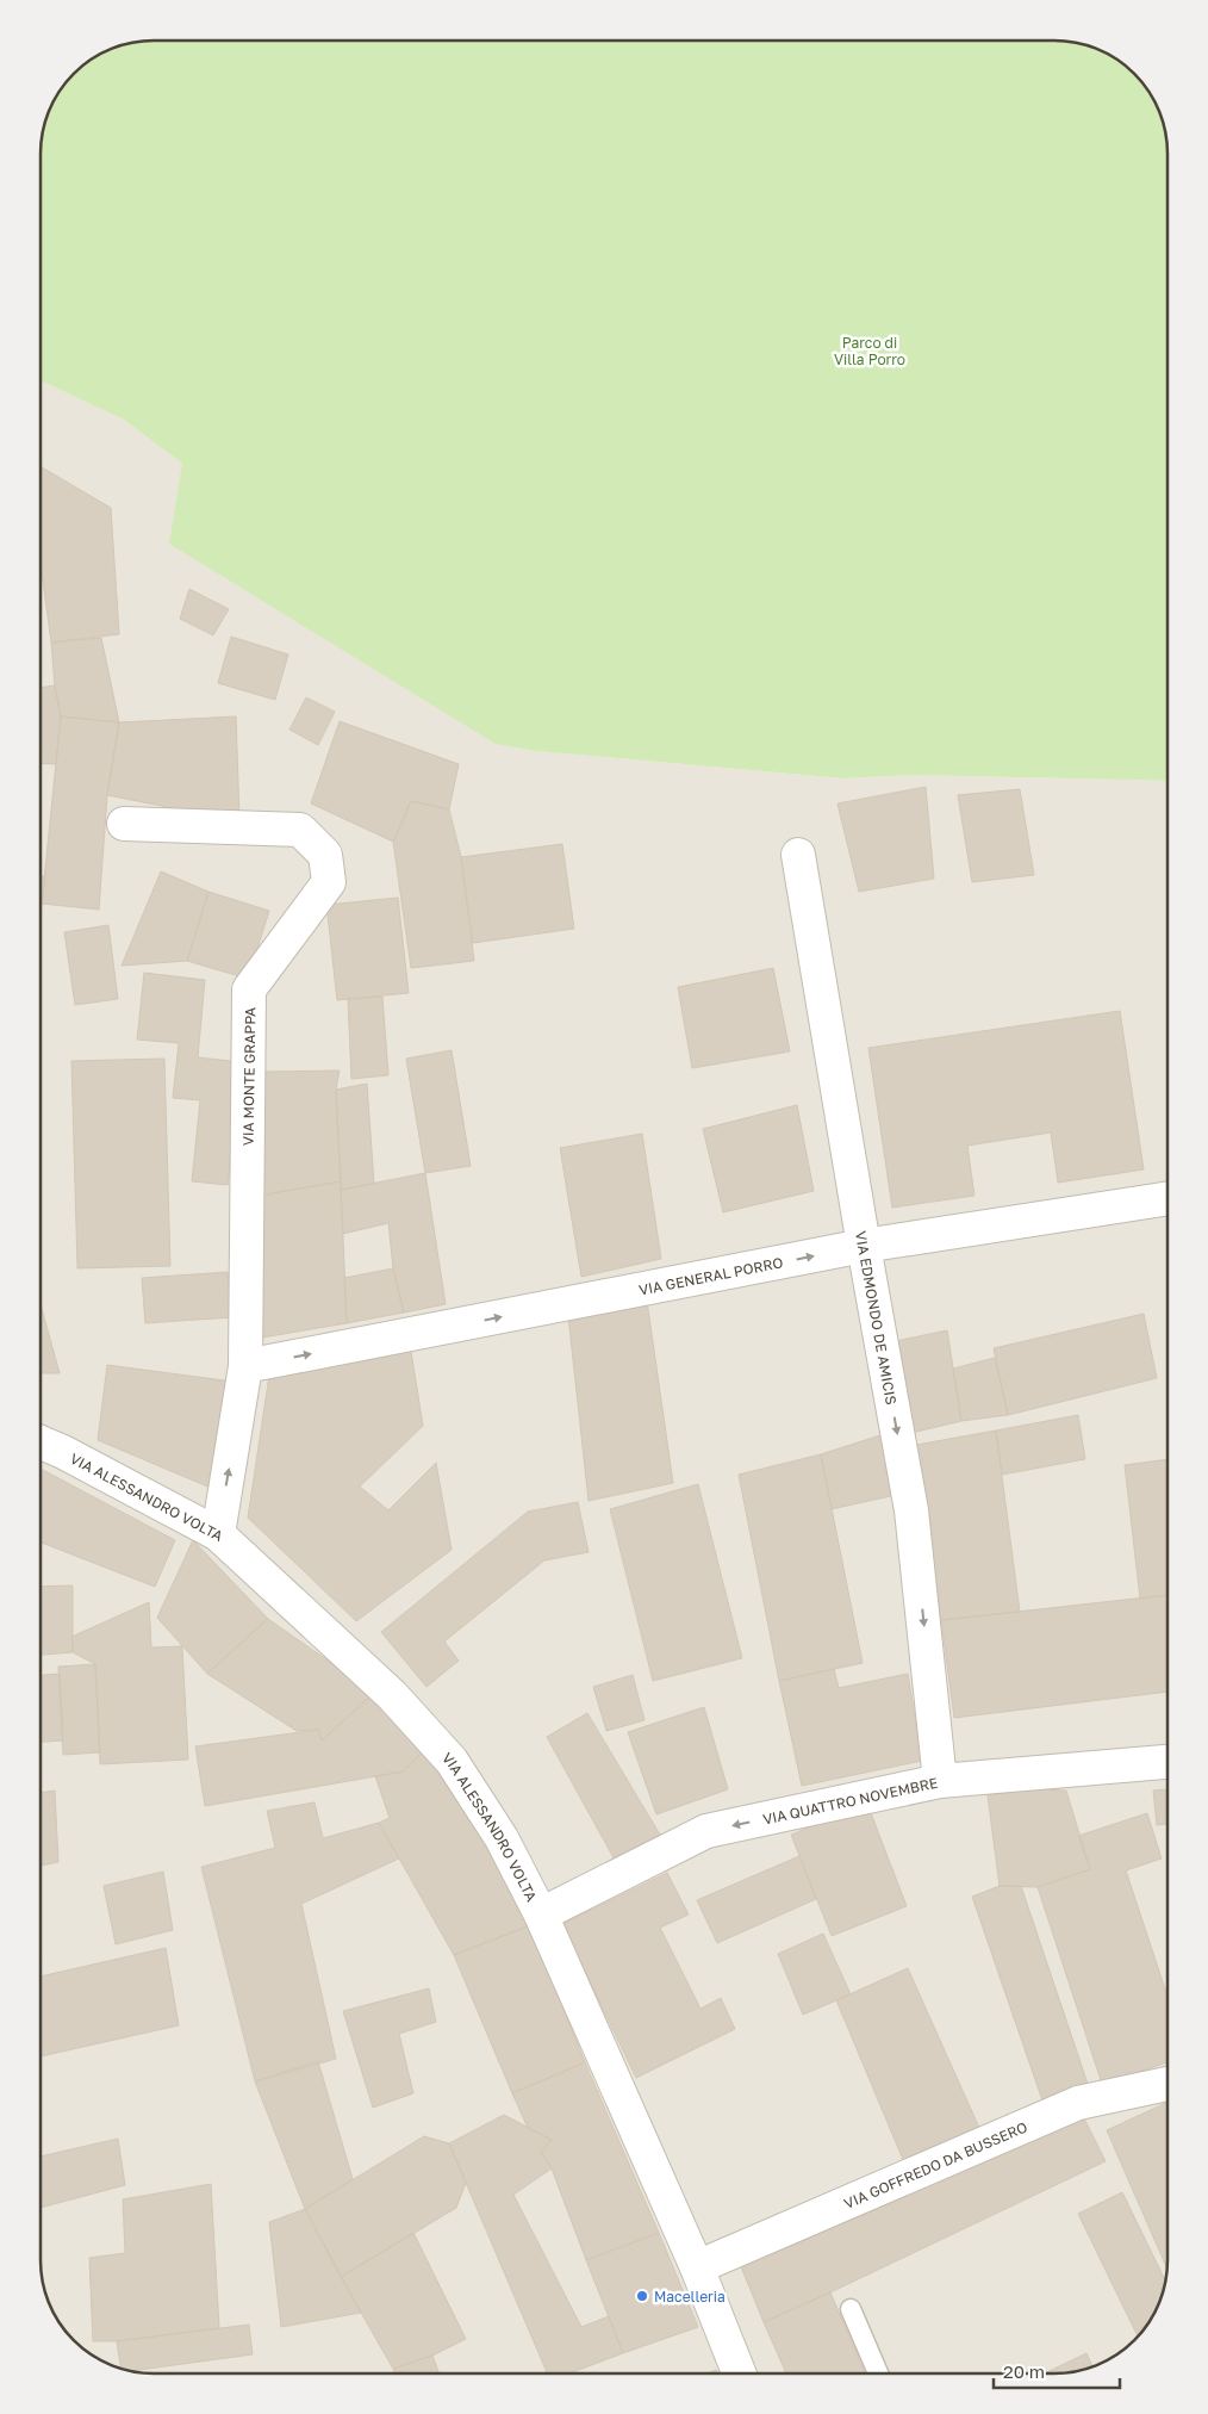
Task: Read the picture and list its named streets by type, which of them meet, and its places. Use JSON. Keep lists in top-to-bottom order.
{
  "streets": {
    "street": [
      "VIA MONTE GRAPPA",
      "VIA GENERAL PORRO",
      "VIA EDMONDO DE AMICIS",
      "VIA ALESSANDRO VOLTA",
      "VIA QUATTRO NOVEMBRE",
      "VIA GOFFREDO DA BUSSERO"
    ]
  },
  "crossings": [
    ["VIA MONTE GRAPPA", "VIA GENERAL PORRO"],
    ["VIA MONTE GRAPPA", "VIA ALESSANDRO VOLTA"],
    ["VIA GENERAL PORRO", "VIA EDMONDO DE AMICIS"],
    ["VIA EDMONDO DE AMICIS", "VIA QUATTRO NOVEMBRE"],
    ["VIA ALESSANDRO VOLTA", "VIA QUATTRO NOVEMBRE"],
    ["VIA ALESSANDRO VOLTA", "VIA GOFFREDO DA BUSSERO"]
  ],
  "one_way": ["VIA GENERAL PORRO", "VIA EDMONDO DE AMICIS", "VIA QUATTRO NOVEMBRE"],
  "parks": ["Parco di Villa Porro"],
  "places": ["Macelleria"],
  "scale_bar": "20 m"
}
